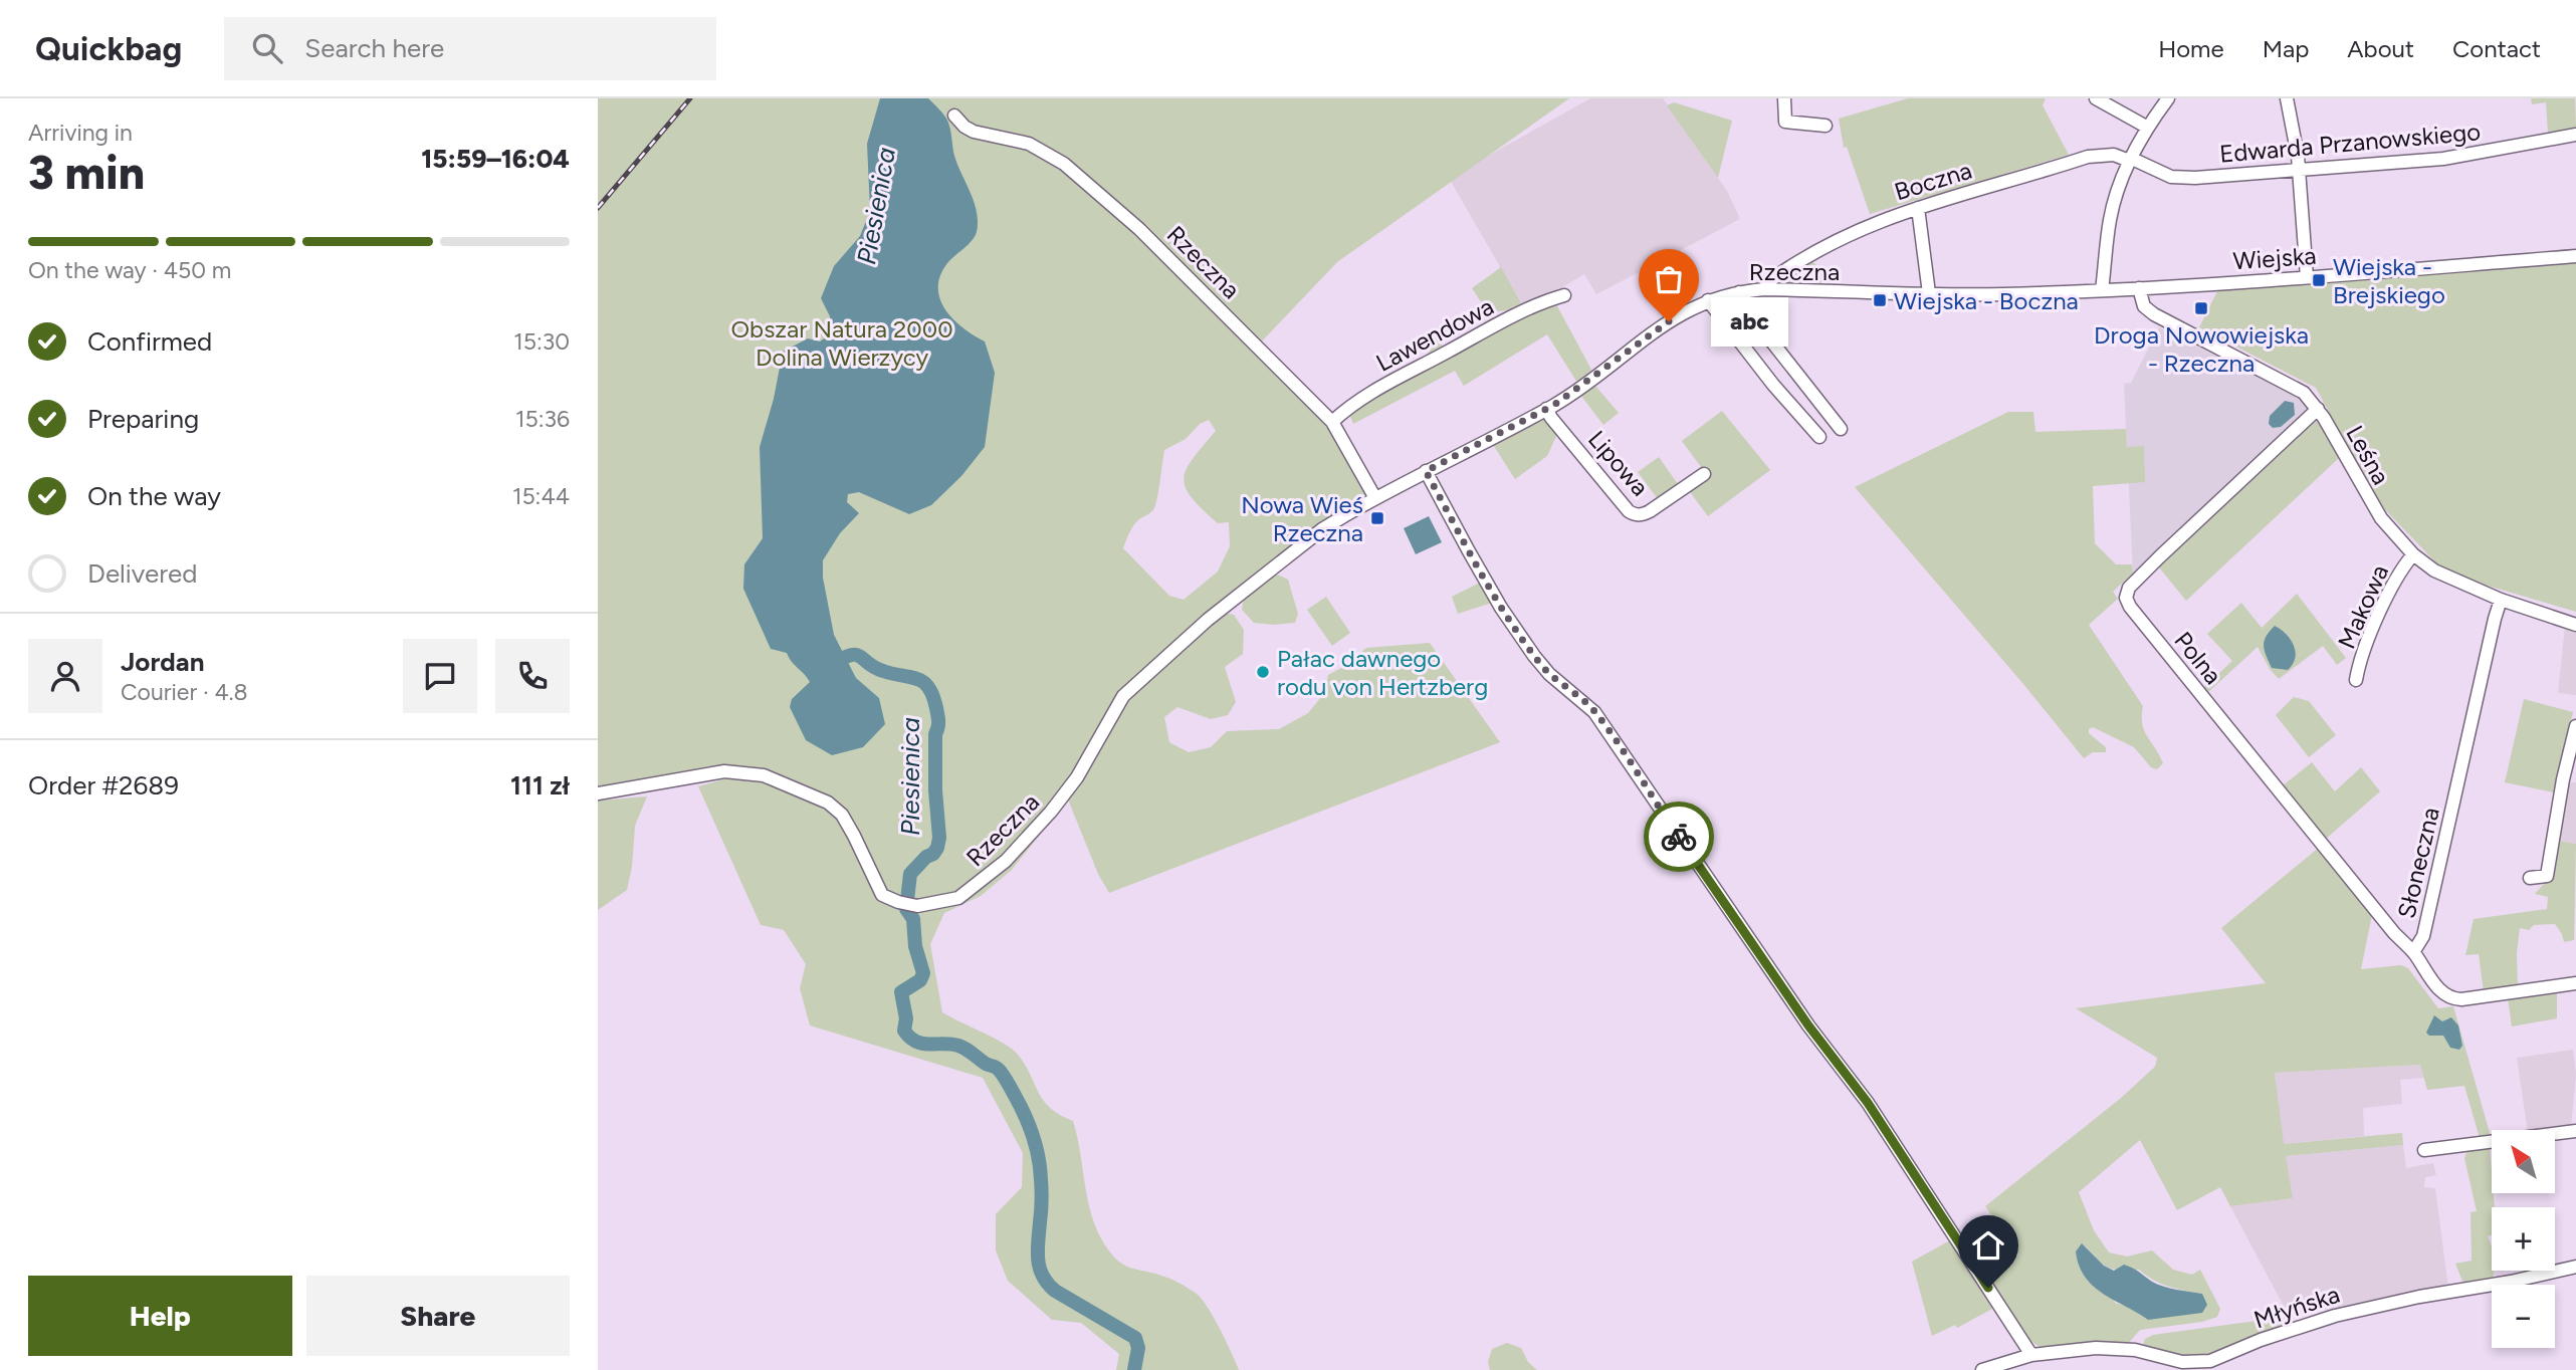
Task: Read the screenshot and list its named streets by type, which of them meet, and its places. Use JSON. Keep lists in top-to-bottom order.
{
  "streets": {
    "street": [
      "Edwarda Przanowskiego",
      "Boczna",
      "Wiejska",
      "Rzeczna",
      "Lawendowa",
      "Leśna",
      "Lipowa",
      "Makowa",
      "Polna",
      "Słoneczna",
      "Młyńska"
    ]
  },
  "crossings": [
    ["Edwarda Przanowskiego", "Boczna"],
    ["Boczna", "Rzeczna"],
    ["Wiejska", "Rzeczna"],
    ["Wiejska", "Leśna"],
    ["Rzeczna", "Lawendowa"],
    ["Rzeczna", "Lipowa"],
    ["Leśna", "Makowa"],
    ["Leśna", "Polna"],
    ["Leśna", "Słoneczna"],
    ["Polna", "Słoneczna"]
  ],
  "water": ["Piesienica"],
  "parks": ["Obszar Natura 2000 Dolina Wierzycy"],
  "places": {
    "transit": [
      "Wiejska - Brejskiego",
      "Wiejska - Boczna",
      "Droga Nowowiejska - Rzeczna",
      "Nowa Wieś Rzeczna"
    ],
    "other": ["abc", "Pałac dawnego rodu von Hertzberg"]
  },
  "north": "top left",
  "page": {
    "header": "Quickbag",
    "search": "Search here",
    "nav": [
      "Home",
      "Map",
      "About",
      "Contact"
    ],
    "heading": ["3 min", "Arriving in", "15:59–16:04"],
    "panel": [
      "Jordan",
      "Courier · 4.8",
      "Order #2689",
      "111 zł"
    ],
    "bar": "On the way · 450 m",
    "bubble": "abc",
    "list": [
      ["Confirmed", "15:30"],
      ["Preparing", "15:36"],
      ["On the way", "15:44"],
      "Delivered"
    ],
    "map_buttons": ["+", "−"],
    "buttons": ["Help", "Share"]
  }
}
